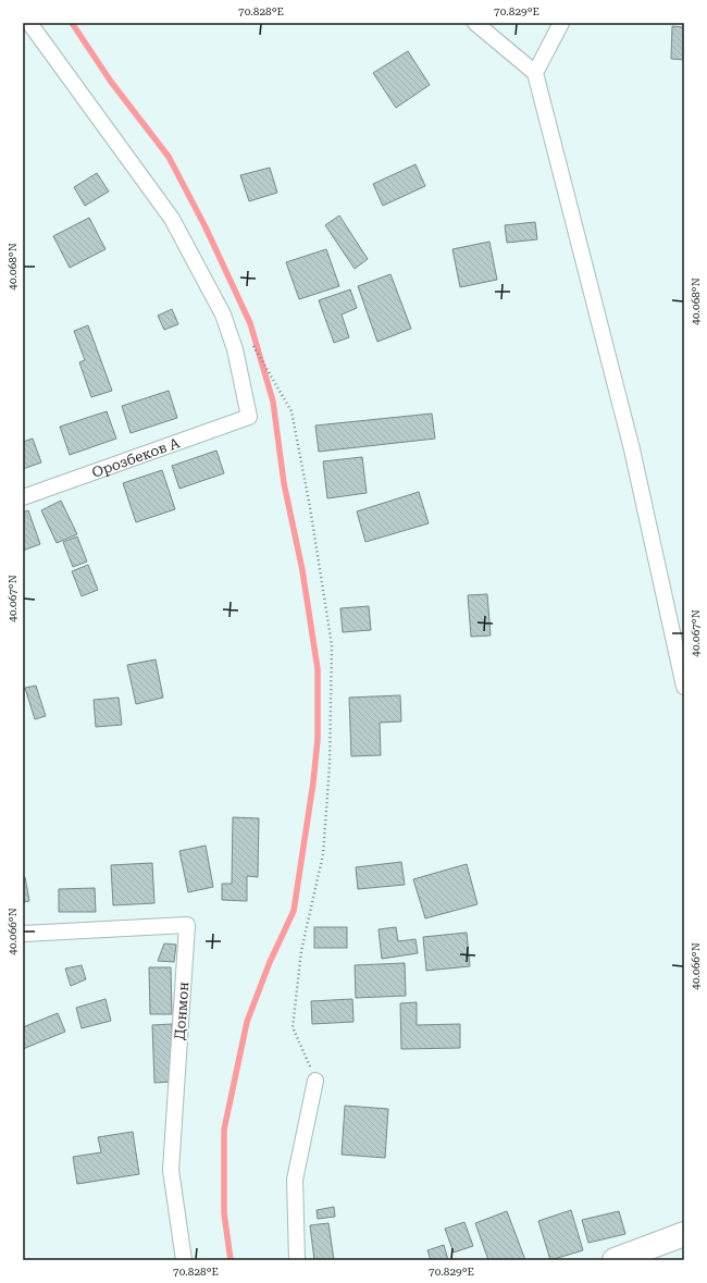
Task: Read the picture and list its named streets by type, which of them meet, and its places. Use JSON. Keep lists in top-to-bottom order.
{
  "streets": {
    "street": ["Орозбеков А", "Донмон"]
  },
  "coordinates": [
    "70.828°E",
    "70.829°E",
    "40.068°N",
    "40.067°N",
    "40.066°N"
  ]
}
